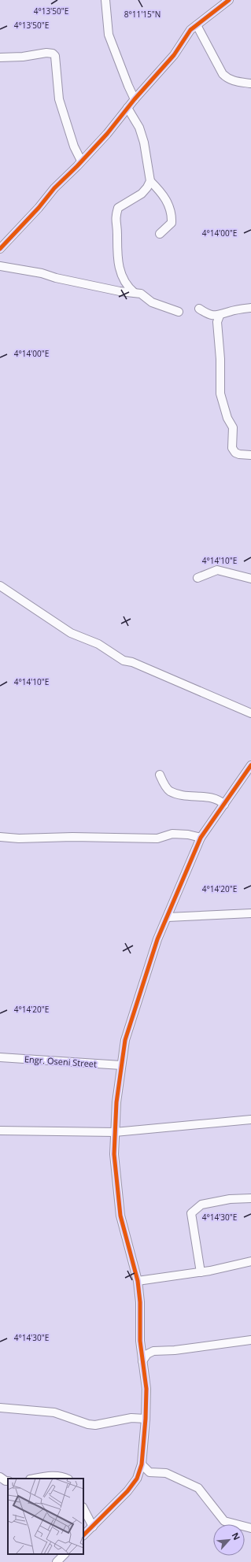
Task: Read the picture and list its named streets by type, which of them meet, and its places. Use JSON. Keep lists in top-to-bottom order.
{
  "streets": {
    "street": ["Engr. Oseni Street"]
  },
  "north": "top right",
  "coordinates": [
    "4°13'50\"E",
    "8°11'15\"N",
    "4°14'00\"E",
    "4°14'10\"E",
    "4°14'20\"E",
    "4°14'30\"E"
  ]
}
